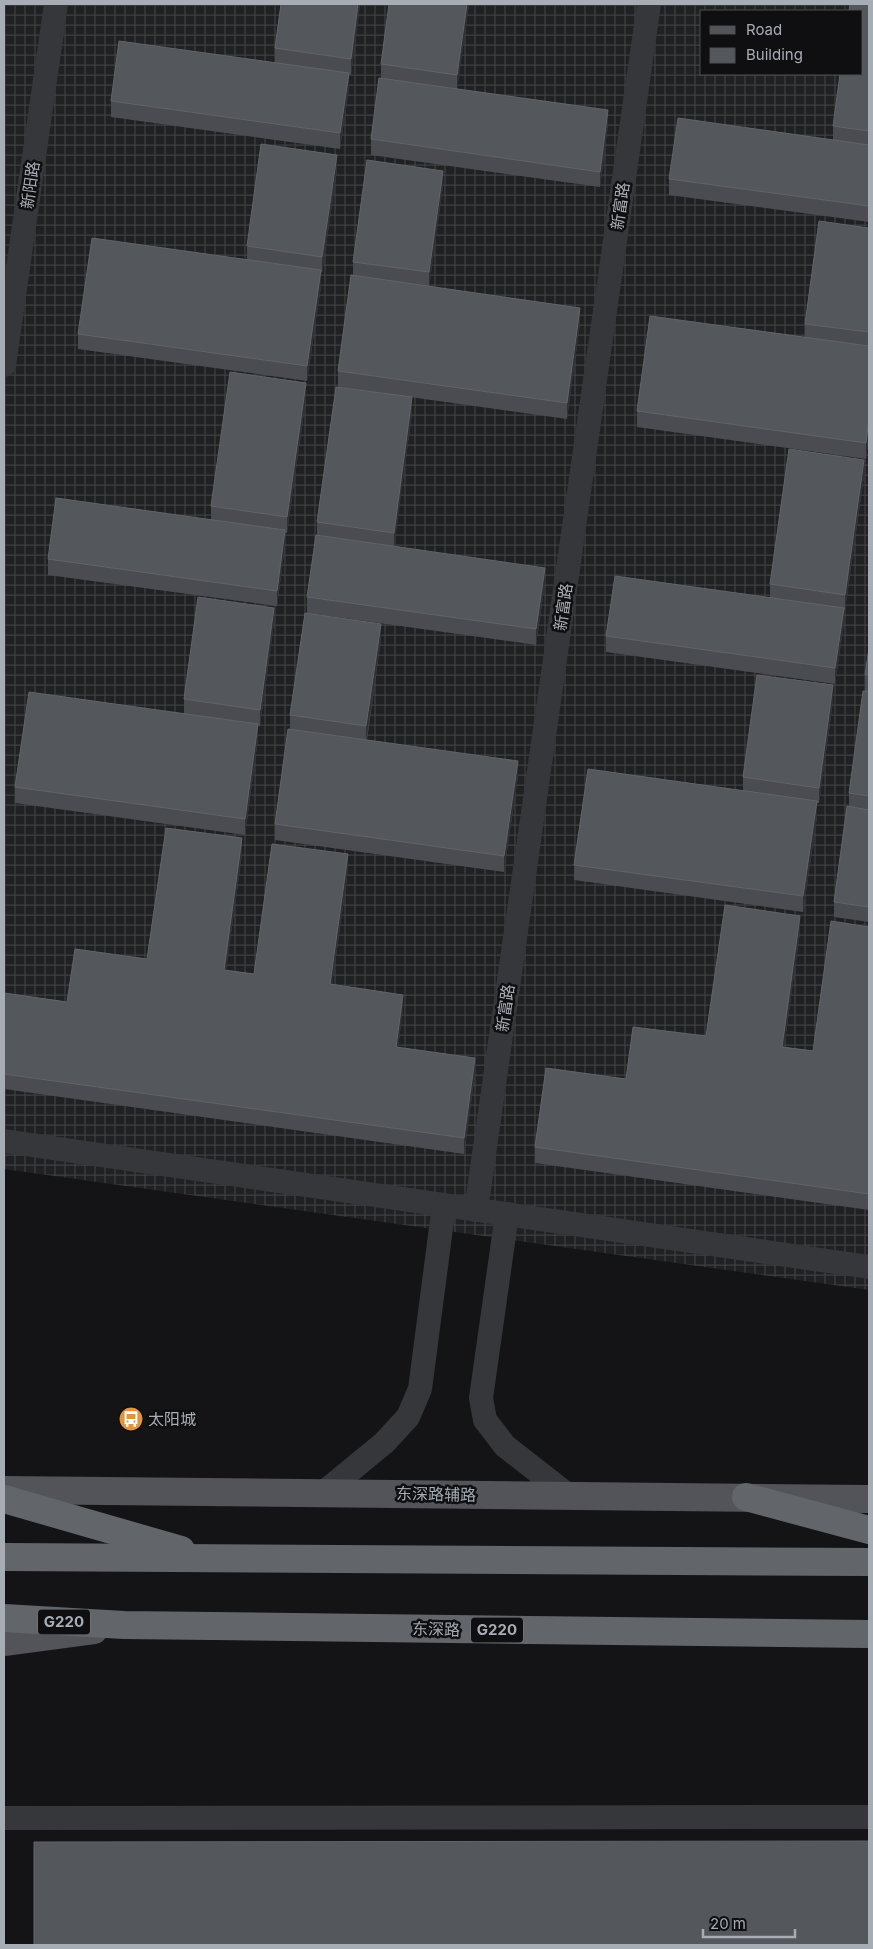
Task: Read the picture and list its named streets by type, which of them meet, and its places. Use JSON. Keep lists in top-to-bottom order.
{
  "streets": {
    "highway": ["G220", "东深路"],
    "main road": ["东深路辅路"],
    "street": ["新阳路", "新富路"]
  },
  "places": {
    "bus stop": ["太阳城"]
  },
  "legend": ["Road", "Building"],
  "scale_bar": "20 m"
}
